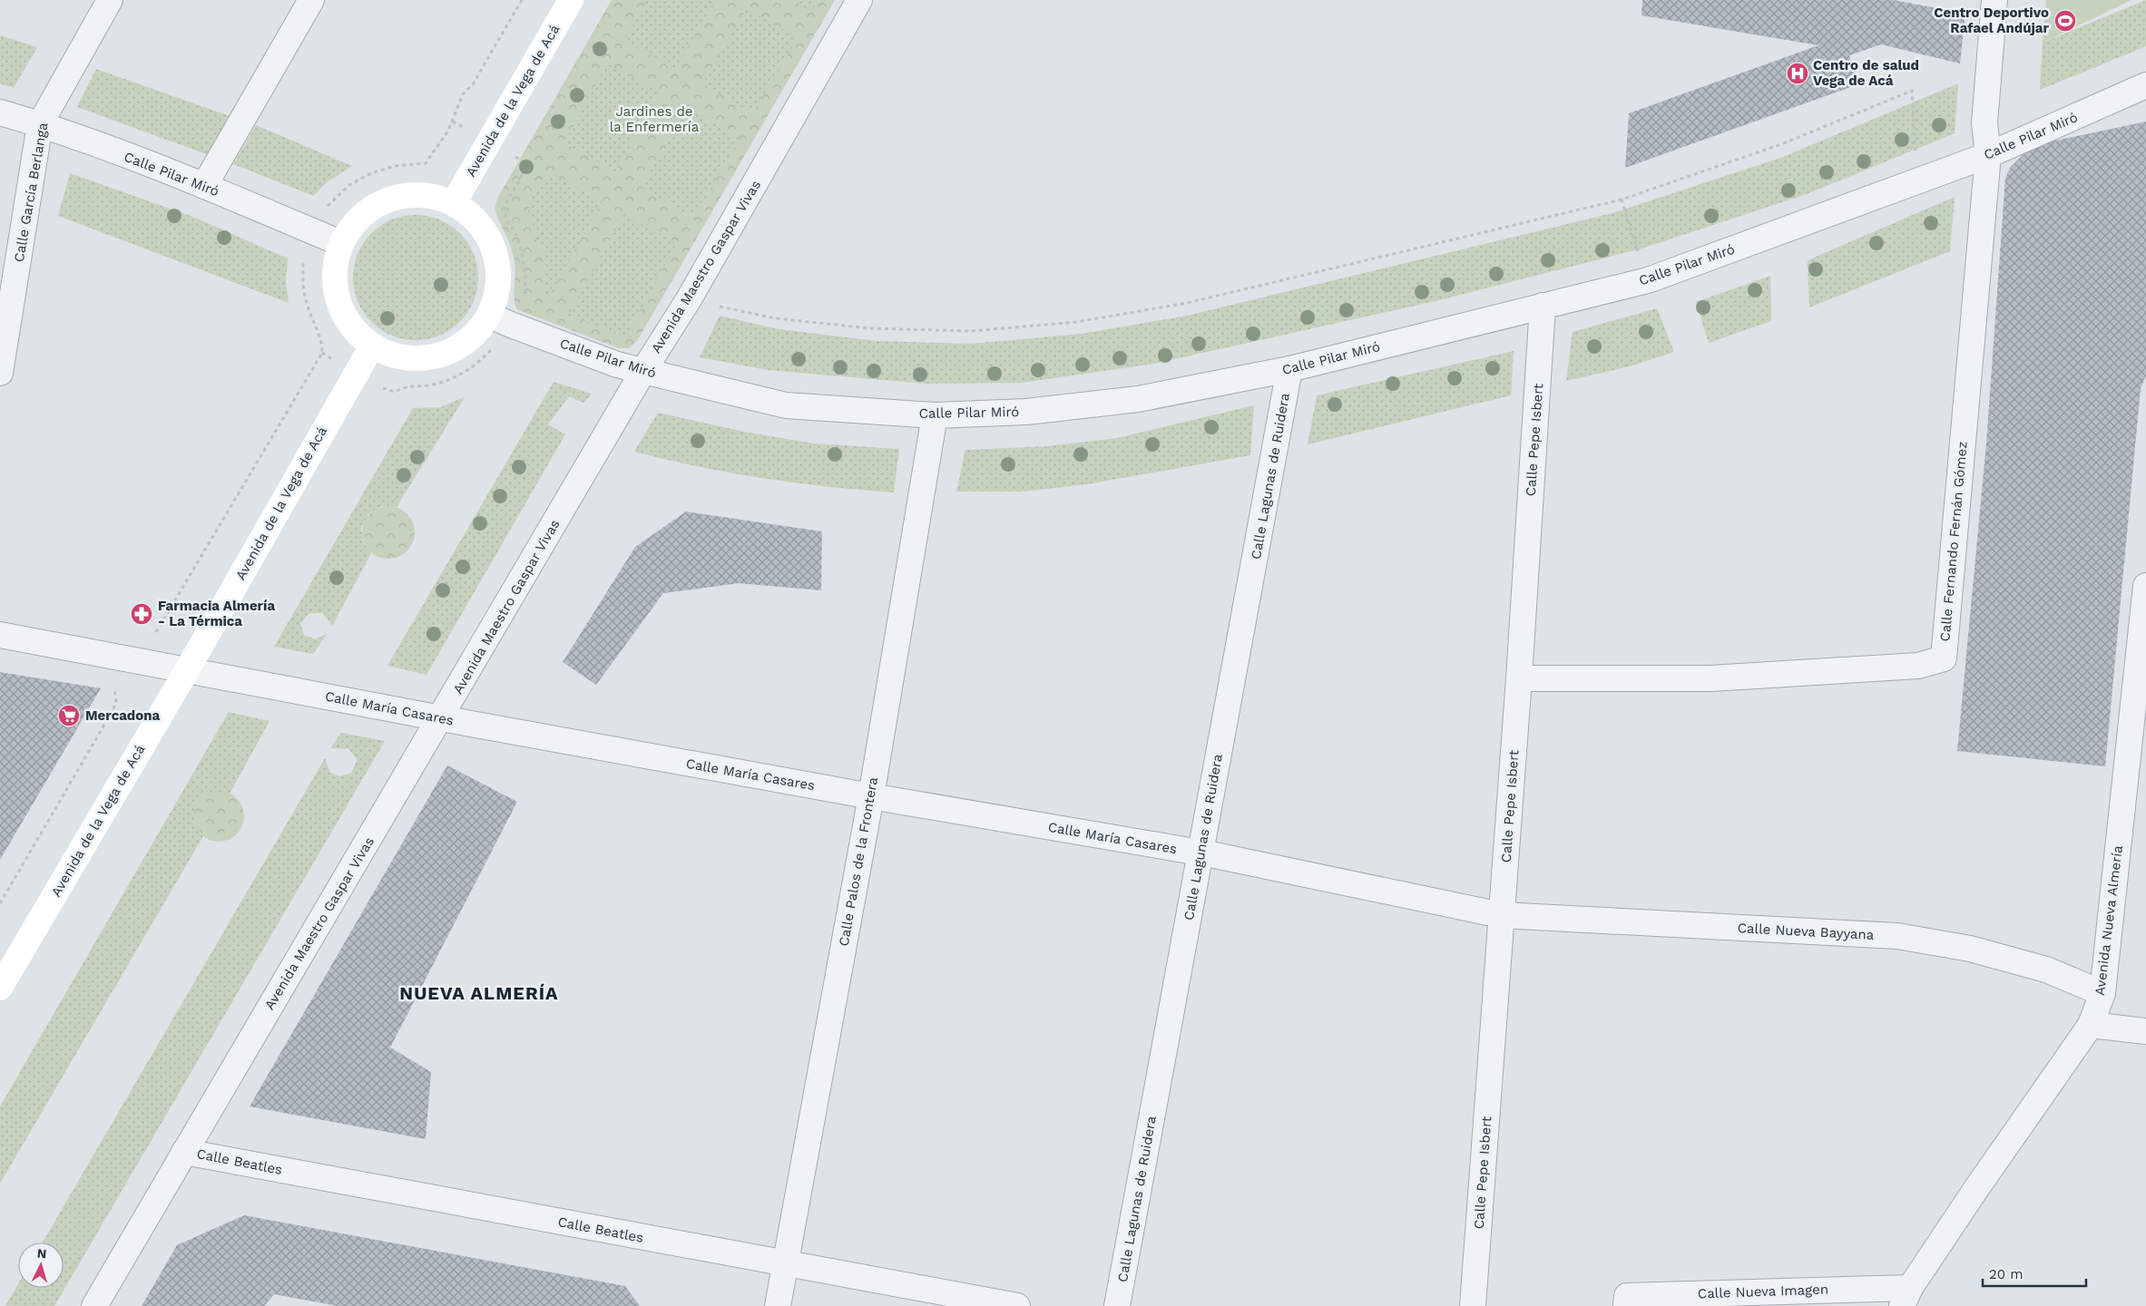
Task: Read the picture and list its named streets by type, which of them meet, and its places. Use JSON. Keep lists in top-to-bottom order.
{
  "streets": {
    "main road": ["Avenida de la Vega de Acá"],
    "street": [
      "Calle Pilar Miró",
      "Calle García Berlanga",
      "Avenida Maestro Gaspar Vivas",
      "Calle Pepe Isbert",
      "Calle Lagunas de Ruidera",
      "Calle Fernando Fernán Gómez",
      "Calle María Casares",
      "Calle Palos de la Frontera",
      "Avenida Nueva Almería",
      "Calle Nueva Bayyana",
      "Calle Beatles",
      "Calle Nueva Imagen"
    ]
  },
  "crossings": [
    ["Avenida de la Vega de Acá", "Calle María Casares"],
    ["Calle Pilar Miró", "Calle García Berlanga"],
    ["Calle Pilar Miró", "Avenida Maestro Gaspar Vivas"],
    ["Calle Pilar Miró", "Calle Pepe Isbert"],
    ["Calle Pilar Miró", "Calle Lagunas de Ruidera"],
    ["Calle Pilar Miró", "Calle Fernando Fernán Gómez"],
    ["Calle Pilar Miró", "Calle Palos de la Frontera"],
    ["Avenida Maestro Gaspar Vivas", "Calle María Casares"],
    ["Avenida Maestro Gaspar Vivas", "Calle Beatles"],
    ["Calle Pepe Isbert", "Calle Fernando Fernán Gómez"],
    ["Calle Pepe Isbert", "Calle María Casares"],
    ["Calle Pepe Isbert", "Calle Nueva Bayyana"],
    ["Calle Lagunas de Ruidera", "Calle María Casares"],
    ["Calle María Casares", "Calle Palos de la Frontera"],
    ["Calle María Casares", "Calle Nueva Bayyana"],
    ["Calle Palos de la Frontera", "Calle Beatles"],
    ["Avenida Nueva Almería", "Calle Nueva Bayyana"],
    ["Avenida Nueva Almería", "Calle Nueva Imagen"]
  ],
  "districts": ["NUEVA ALMERÍA"],
  "parks": ["Jardines de la Enfermería"],
  "places": {
    "sports": ["Centro Deportivo Rafael Andújar"],
    "hospital": ["Centro de salud Vega de Acá"],
    "pharmacy": ["Farmacia Almería - La Térmica"],
    "supermarket": ["Mercadona"]
  },
  "scale_bar": "20 m",
  "north": "top"
}
